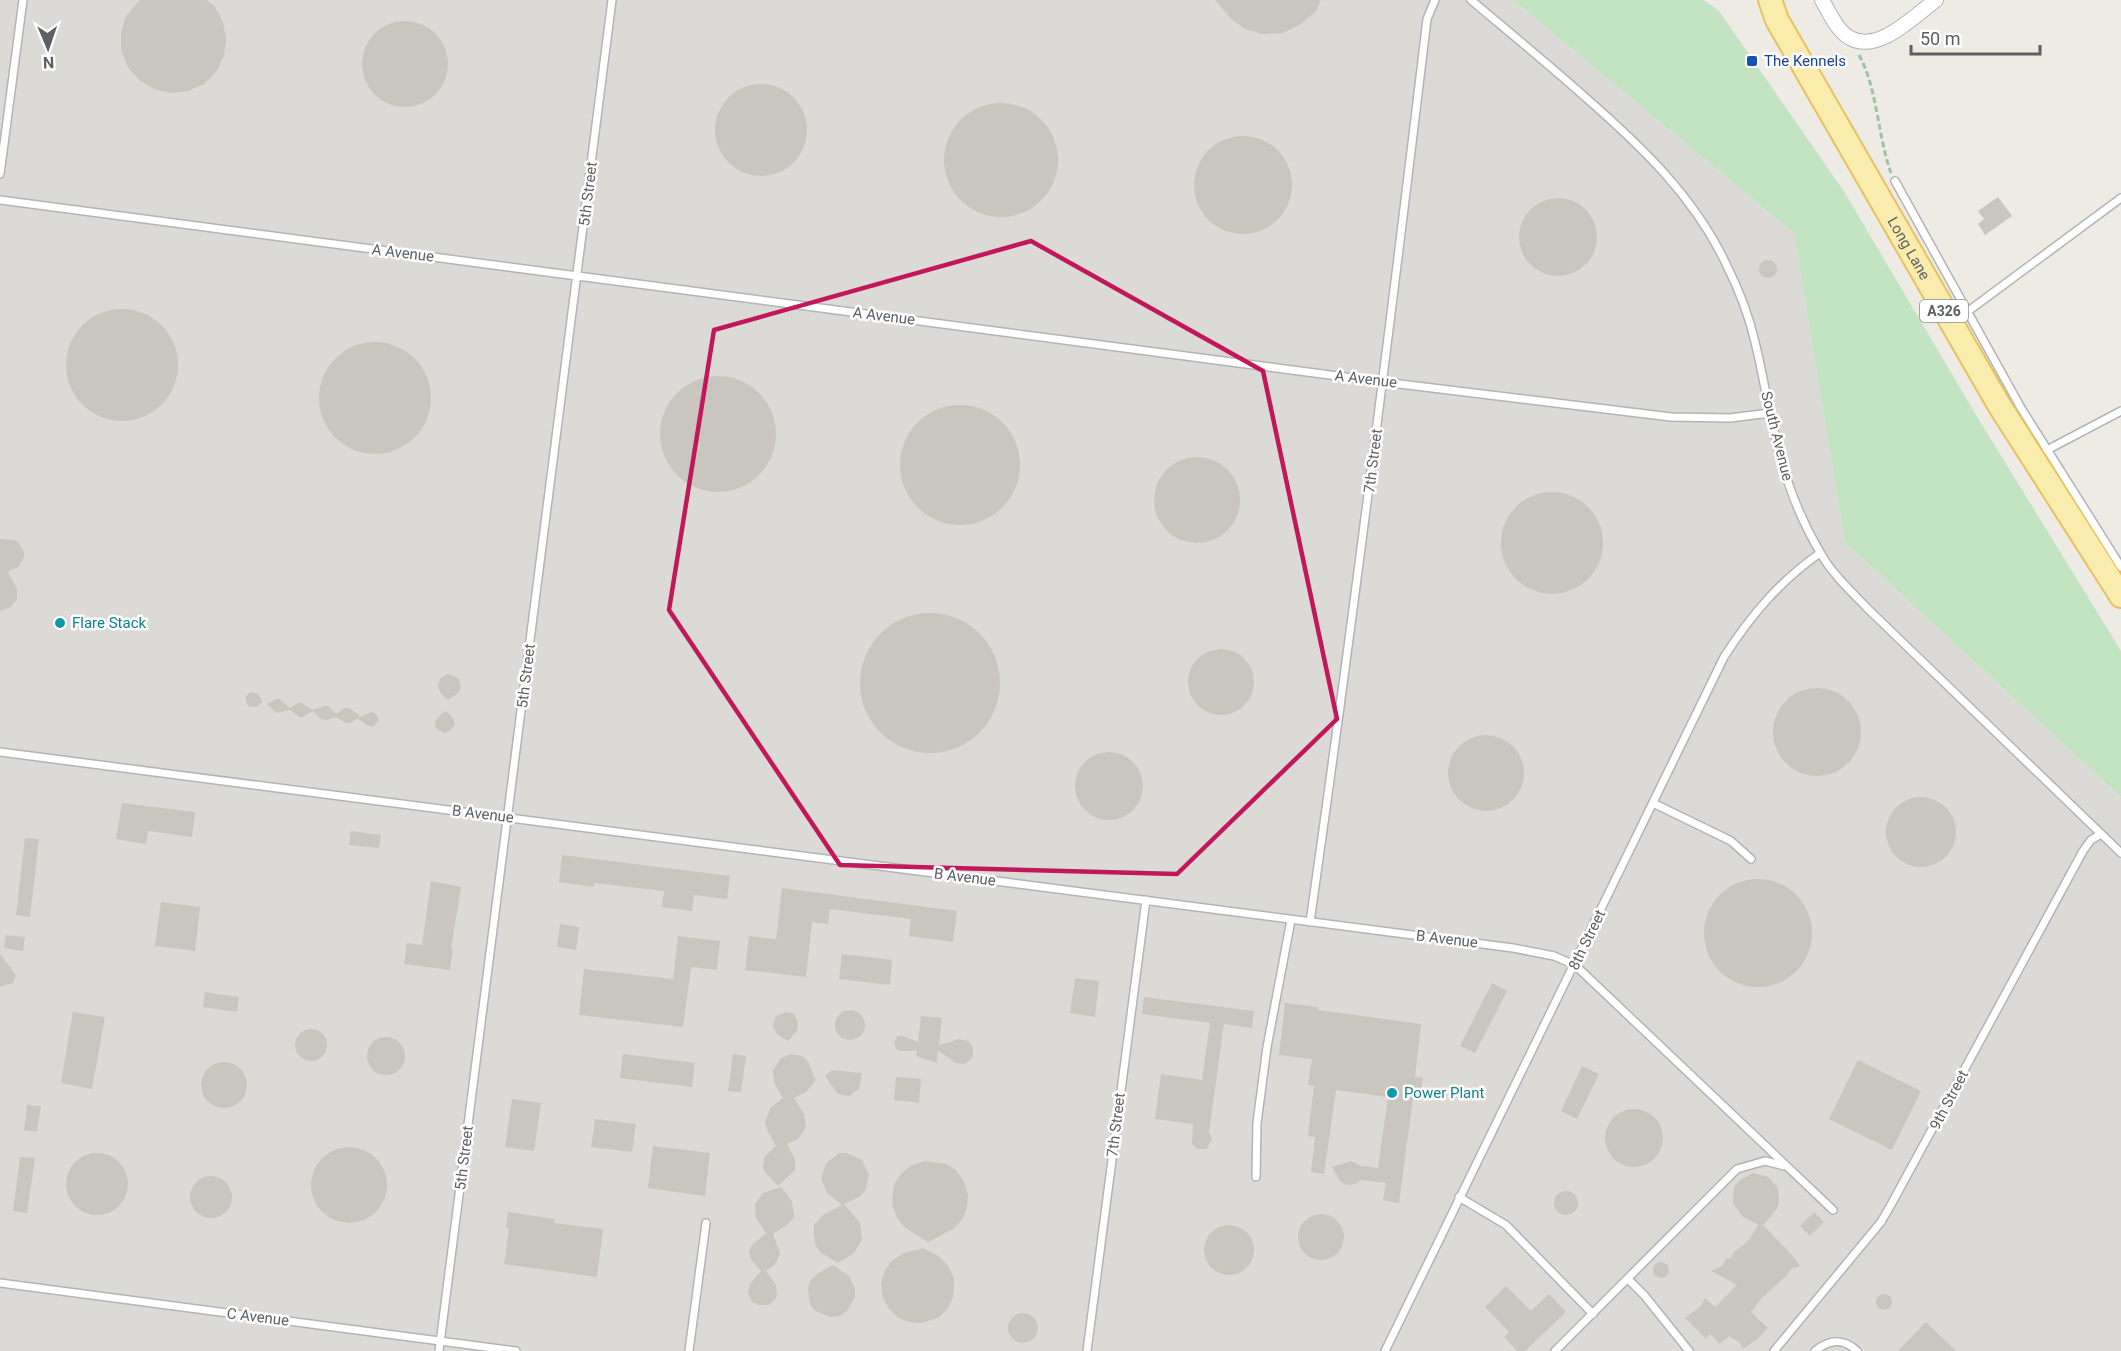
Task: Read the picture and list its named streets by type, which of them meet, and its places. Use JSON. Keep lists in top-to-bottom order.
{
  "streets": {
    "main road": ["Long Lane", "A326"],
    "lane": [
      "5th Street",
      "A Avenue",
      "South Avenue",
      "7th Street",
      "B Avenue",
      "8th Street",
      "9th Street",
      "C Avenue"
    ]
  },
  "crossings": [
    ["5th Street", "A Avenue"],
    ["5th Street", "B Avenue"],
    ["5th Street", "C Avenue"],
    ["A Avenue", "South Avenue"],
    ["A Avenue", "7th Street"],
    ["South Avenue", "8th Street"],
    ["South Avenue", "9th Street"],
    ["7th Street", "B Avenue"],
    ["B Avenue", "8th Street"]
  ],
  "places": {
    "transit": ["The Kennels"],
    "other": ["Flare Stack", "Power Plant"]
  },
  "scale_bar": "50 m",
  "north": "bottom"
}
